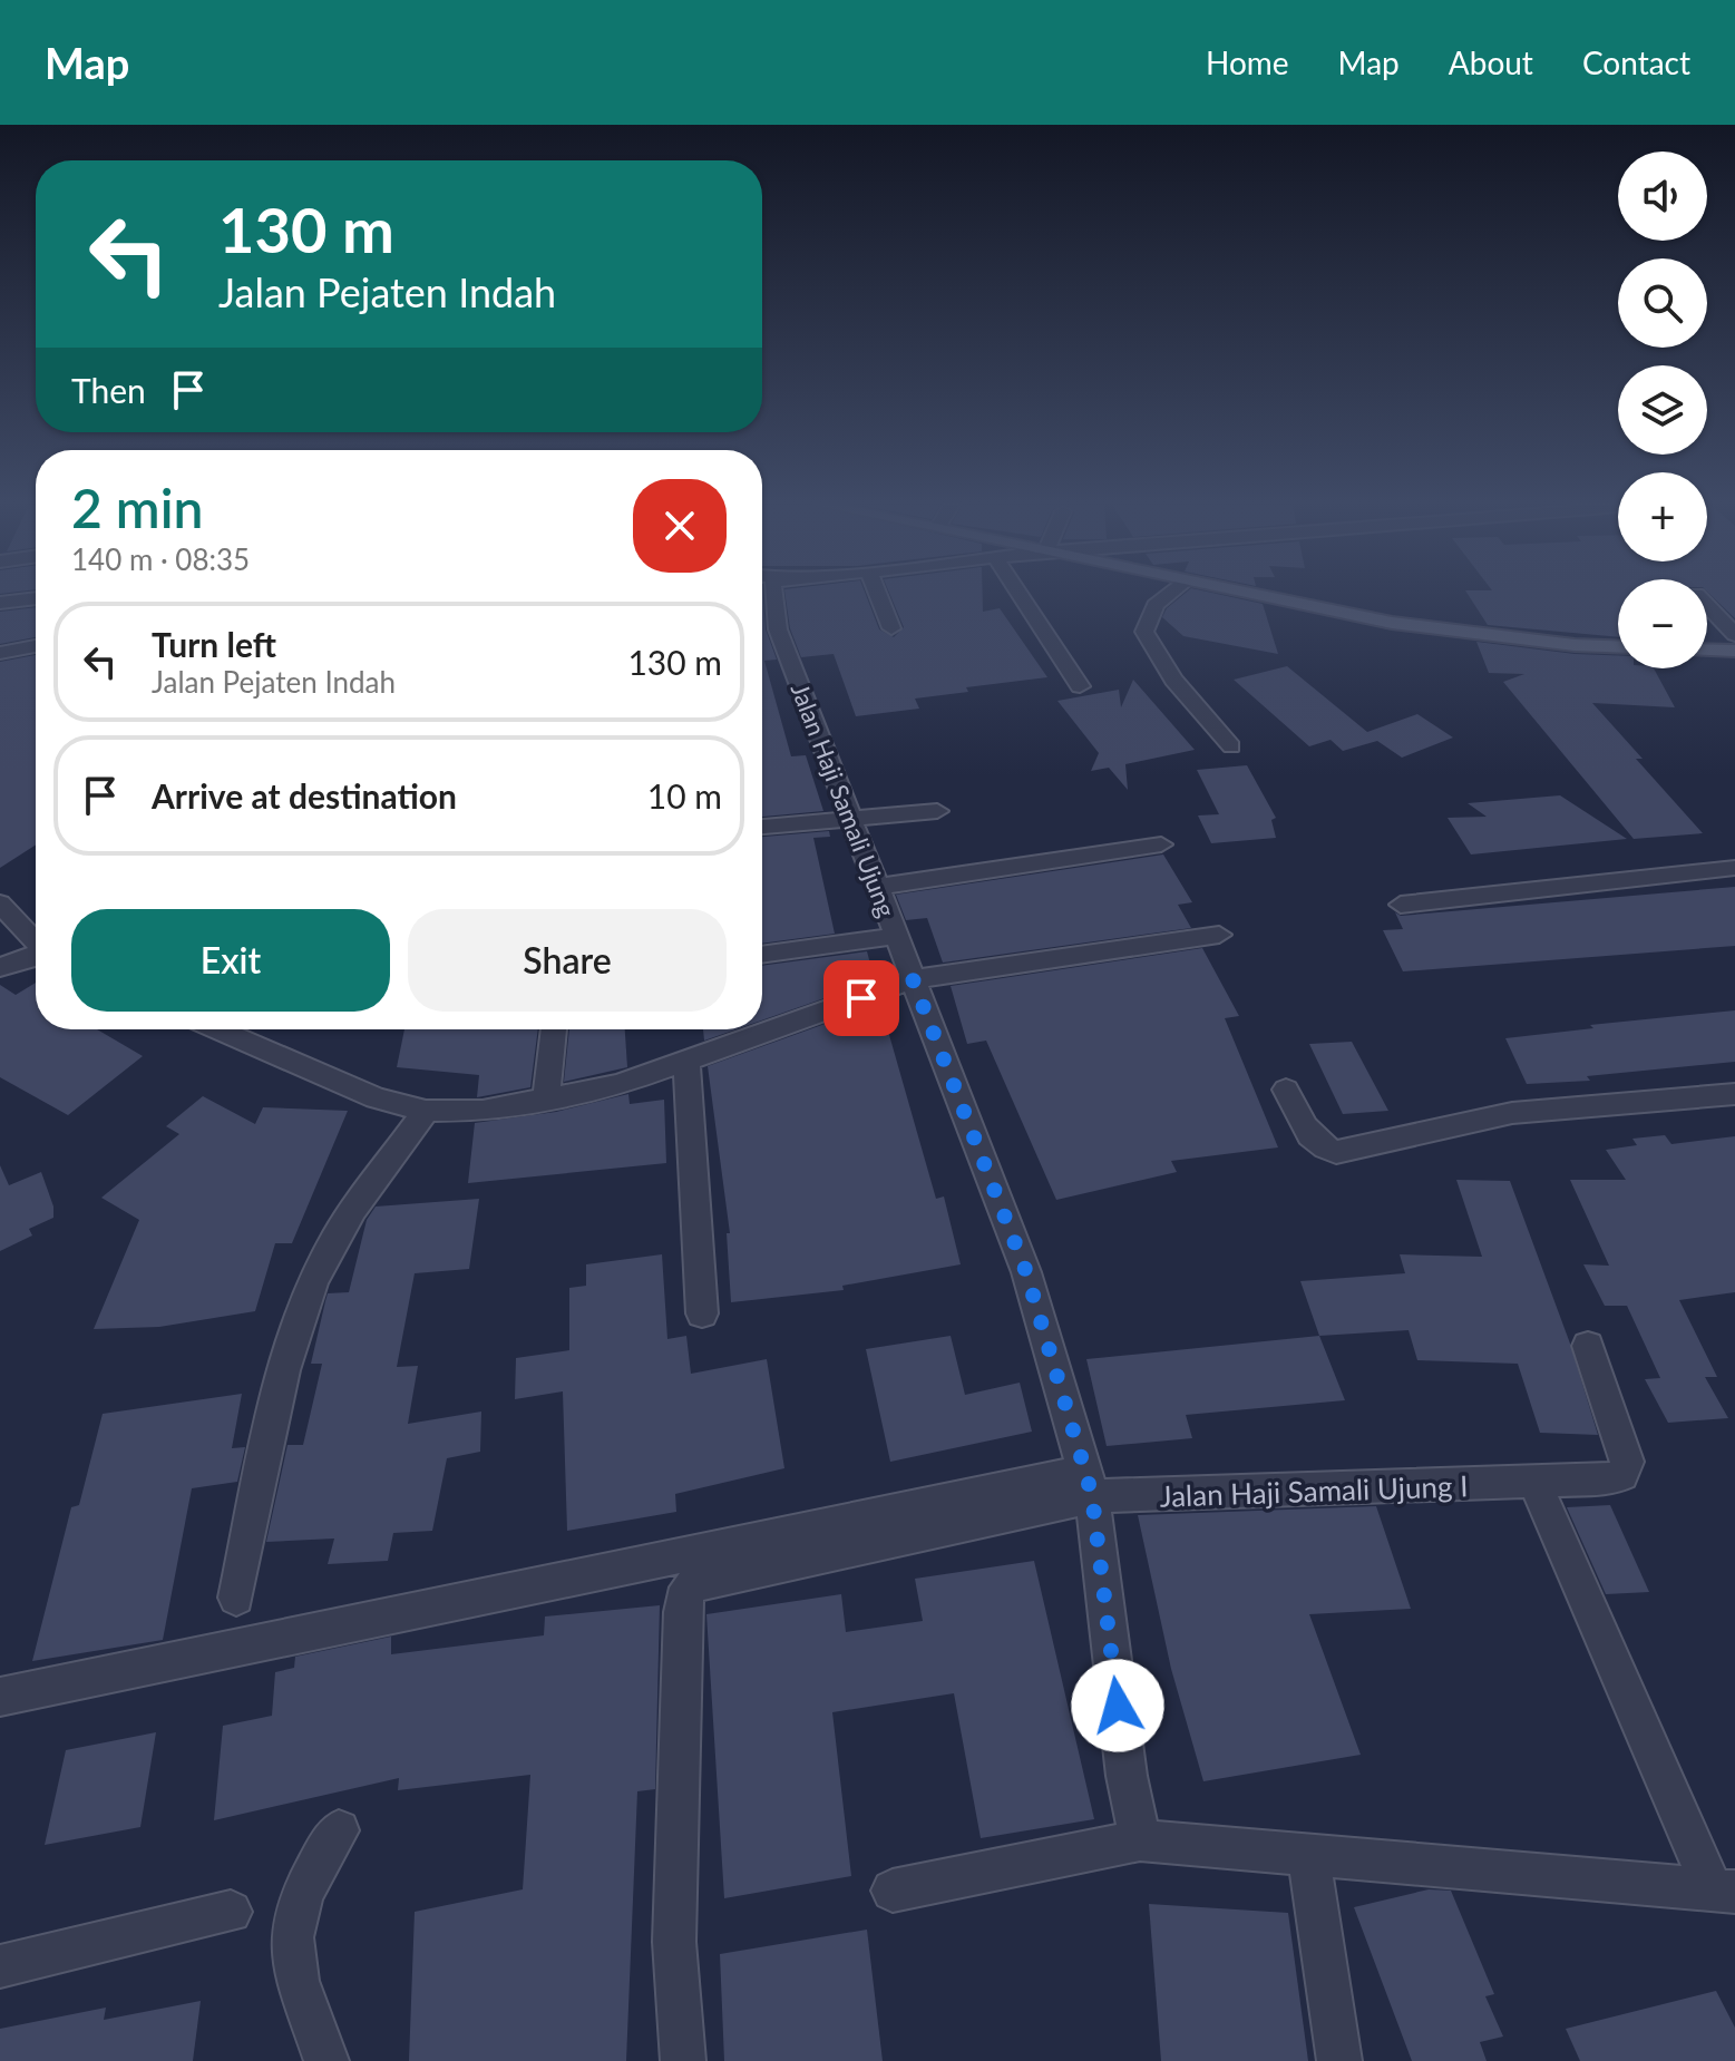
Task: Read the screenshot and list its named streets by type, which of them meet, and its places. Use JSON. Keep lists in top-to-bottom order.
{
  "streets": {
    "street": ["Jalan Haji Samali Ujung", "Jalan Haji Samali Ujung I"]
  },
  "crossings": [
    ["Jalan Haji Samali Ujung", "Jalan Haji Samali Ujung I"]
  ],
  "page": {
    "header": "Map",
    "nav": [
      "Home",
      "Map",
      "About",
      "Contact"
    ],
    "map_buttons": ["+", "−"],
    "turn": ["130 m", "Jalan Pejaten Indah"],
    "then": "Then",
    "heading": ["2 min", "140 m · 08:35"],
    "list": [
      {
        "name": "Turn left",
        "note": "Jalan Pejaten Indah",
        "value": "130 m"
      },
      {
        "name": "Arrive at destination",
        "value": "10 m"
      }
    ],
    "buttons": ["Exit", "Share"]
  }
}
